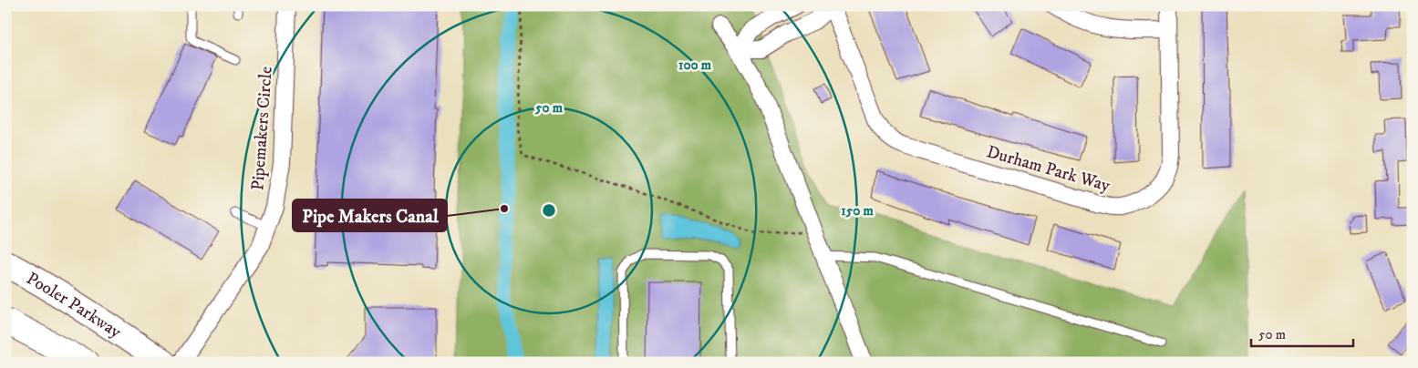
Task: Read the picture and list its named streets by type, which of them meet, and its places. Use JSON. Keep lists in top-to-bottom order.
{
  "streets": {
    "main road": ["Pooler Parkway"],
    "street": ["Pipemakers Circle", "Durham Park Way"]
  },
  "places": ["Pipe Makers Canal"],
  "scale_bar": "50 m",
  "rings": ["100 m", "50 m", "150 m"]
}
